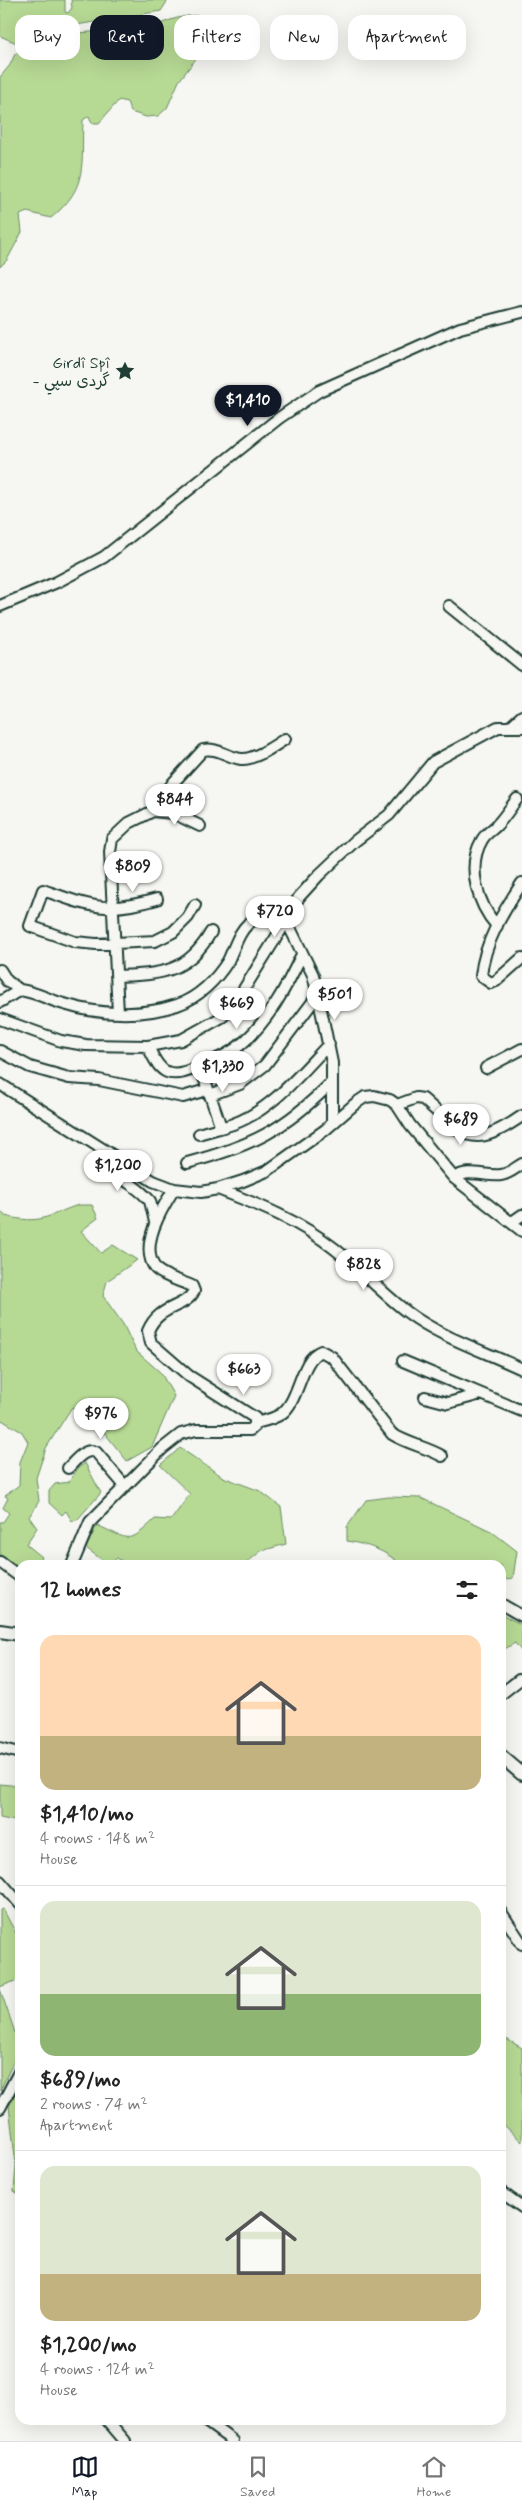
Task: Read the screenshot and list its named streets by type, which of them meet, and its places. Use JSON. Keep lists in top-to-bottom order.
{
  "places": {
    "place": ["Girdî Spî - گردی سپي"]
  },
  "page": {
    "chip": [
      "Buy",
      "Rent",
      "Filters",
      "New",
      "Apartment"
    ],
    "price": [
      "$1,410",
      "$844",
      "$809",
      "$720",
      "$501",
      "$669",
      "$1,330",
      "$689",
      "$1,200",
      "$828",
      "$663",
      "$976"
    ],
    "heading": "12 homes",
    "list": [
      {
        "name": "$1,410/mo",
        "note": "4 rooms · 148 m² · House"
      },
      {
        "name": "$689/mo",
        "note": "2 rooms · 74 m² · Apartment"
      },
      {
        "name": "$1,200/mo",
        "note": "4 rooms · 124 m² · House"
      }
    ],
    "tabs": ["Map", "Saved", "Home"]
  }
}
